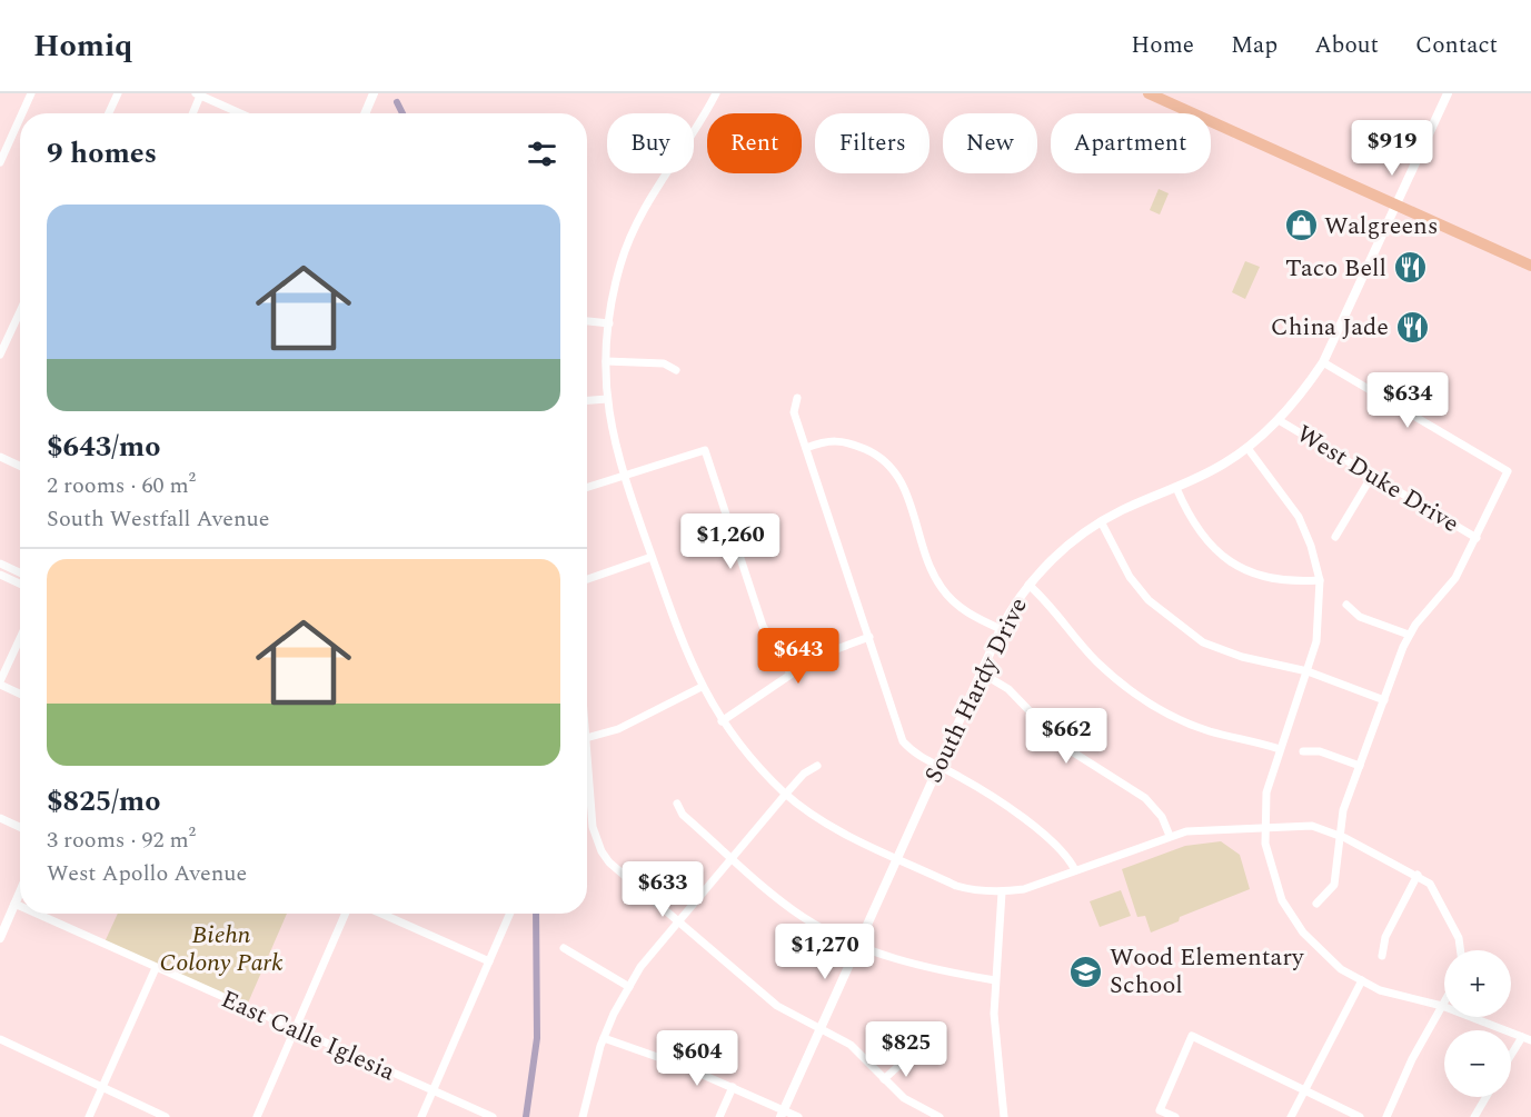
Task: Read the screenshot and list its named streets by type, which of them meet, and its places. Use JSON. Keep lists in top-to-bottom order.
{
  "streets": {
    "street": ["West Duke Drive", "South Hardy Drive", "East Calle Iglesia"]
  },
  "crossings": [
    ["West Duke Drive", "South Hardy Drive"]
  ],
  "parks": ["Biehn Colony Park"],
  "places": {
    "shop": ["Walgreens"],
    "restaurant": ["Taco Bell", "China Jade"],
    "school or university": ["Wood Elementary School"]
  },
  "page": {
    "header": "Homiq",
    "nav": [
      "Home",
      "Map",
      "About",
      "Contact"
    ],
    "chip": [
      "Buy",
      "Rent",
      "Filters",
      "New",
      "Apartment"
    ],
    "heading": "9 homes",
    "price": [
      "$919",
      "$634",
      "$1,260",
      "$643",
      "$662",
      "$633",
      "$1,270",
      "$825",
      "$604"
    ],
    "list": [
      {
        "name": "$643/mo",
        "note": "2 rooms · 60 m² · South Westfall Avenue"
      },
      {
        "name": "$825/mo",
        "note": "3 rooms · 92 m² · West Apollo Avenue"
      }
    ],
    "map_buttons": ["+", "−"]
  }
}
